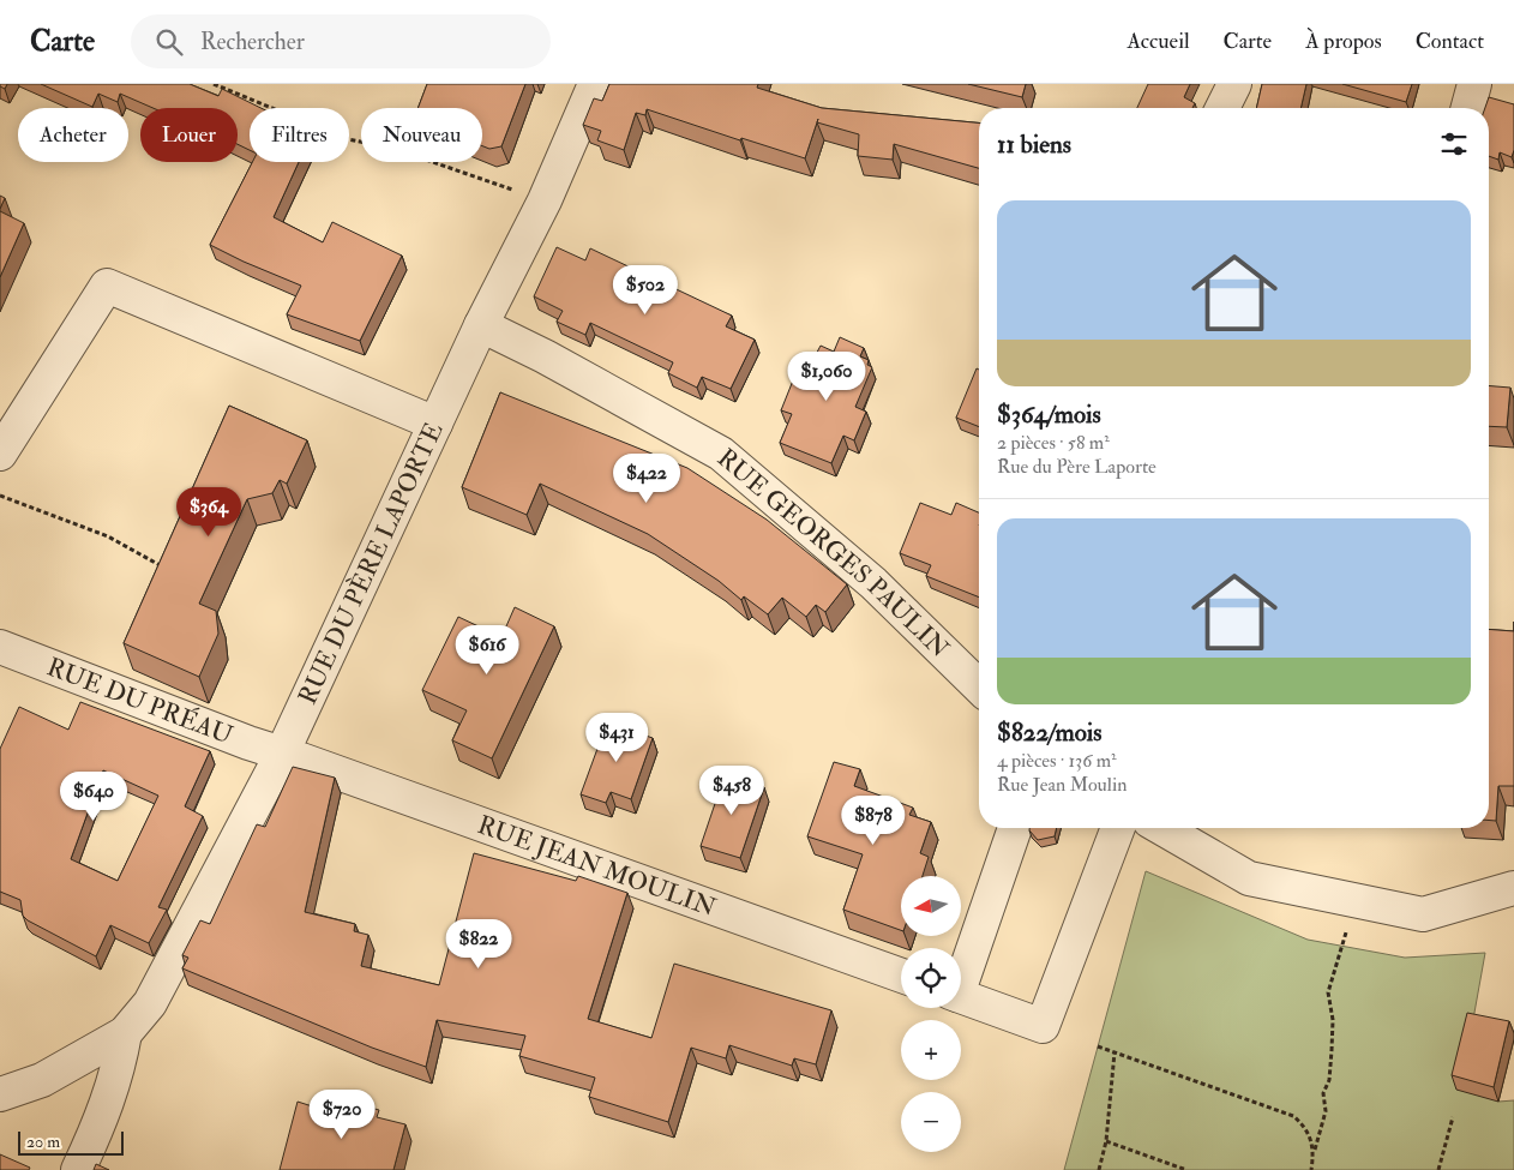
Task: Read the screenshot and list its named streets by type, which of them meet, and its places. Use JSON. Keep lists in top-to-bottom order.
{
  "streets": {
    "street": [
      "RUE GEORGES PAULIN",
      "RUE DU PÈRE LAPORTE",
      "RUE DU PRÉAU",
      "RUE JEAN MOULIN"
    ]
  },
  "crossings": [
    ["RUE GEORGES PAULIN", "RUE DU PÈRE LAPORTE"],
    ["RUE DU PÈRE LAPORTE", "RUE DU PRÉAU"],
    ["RUE DU PÈRE LAPORTE", "RUE JEAN MOULIN"],
    ["RUE DU PRÉAU", "RUE JEAN MOULIN"]
  ],
  "scale_bar": "20 m",
  "north": "left",
  "page": {
    "header": "Carte",
    "search": "Rechercher",
    "nav": [
      "Accueil",
      "Carte",
      "À propos",
      "Contact"
    ],
    "chip": [
      "Acheter",
      "Louer",
      "Filtres",
      "Nouveau"
    ],
    "heading": "11 biens",
    "list": [
      {
        "name": "$364/mois",
        "note": "2 pièces · 58 m² · Rue du Père Laporte"
      },
      {
        "name": "$822/mois",
        "note": "4 pièces · 136 m² · Rue Jean Moulin"
      }
    ],
    "price": [
      "$502",
      "$1,060",
      "$422",
      "$364",
      "$616",
      "$431",
      "$458",
      "$640",
      "$878",
      "$822",
      "$720"
    ],
    "map_buttons": ["+", "−"],
    "scale": "20 m"
  }
}
